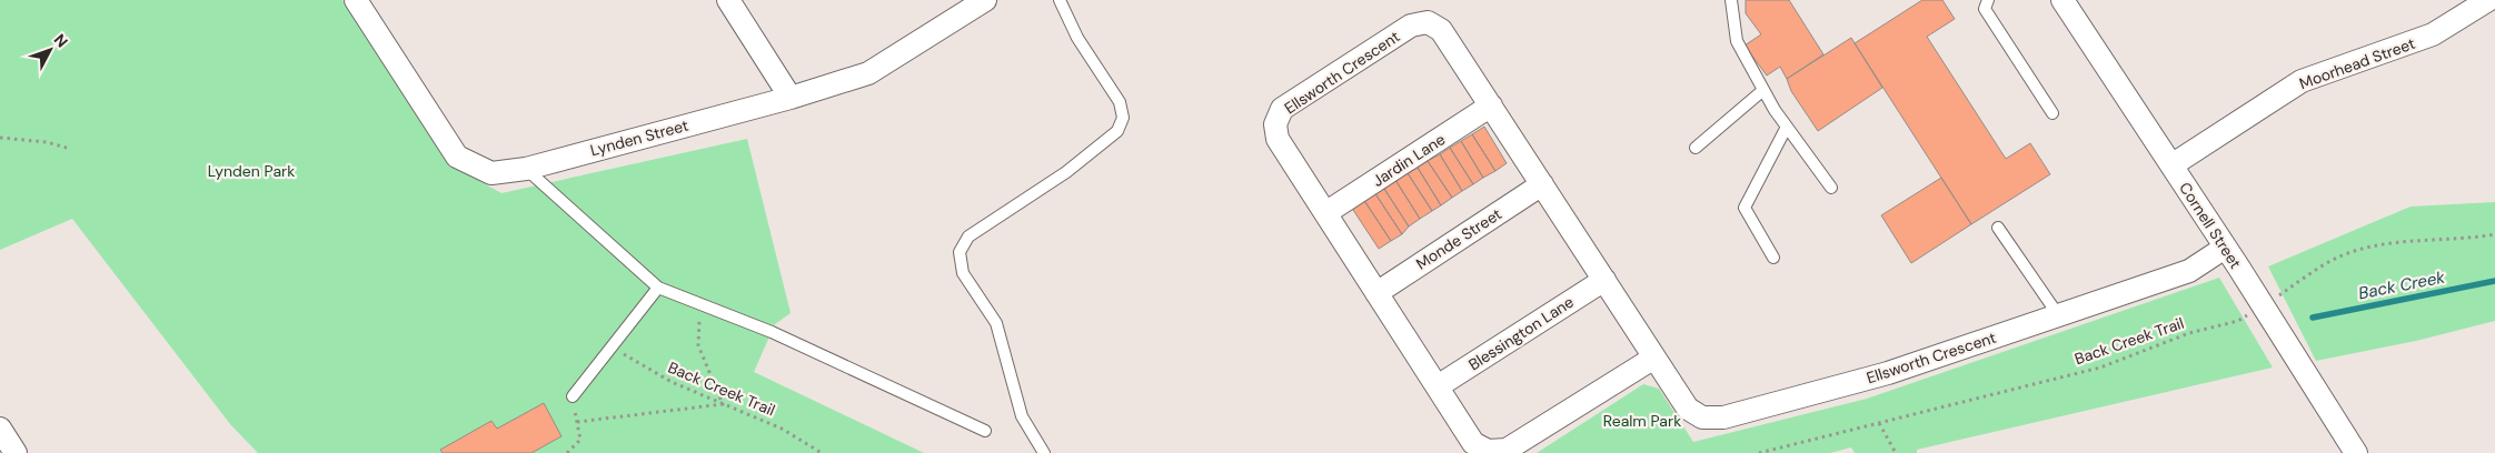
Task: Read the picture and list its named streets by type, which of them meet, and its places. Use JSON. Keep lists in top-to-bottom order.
{
  "streets": {
    "street": [
      "Moorhead Street",
      "Ellsworth Crescent",
      "Lynden Street",
      "Jardin Lane",
      "Cornell Street",
      "Monde Street",
      "Blessington Lane"
    ],
    "path": ["Back Creek Trail"]
  },
  "crossings": [
    ["Moorhead Street", "Cornell Street"],
    ["Ellsworth Crescent", "Jardin Lane"],
    ["Ellsworth Crescent", "Cornell Street"],
    ["Ellsworth Crescent", "Monde Street"],
    ["Ellsworth Crescent", "Blessington Lane"],
    ["Cornell Street", "Back Creek Trail"]
  ],
  "water": ["Back Creek"],
  "parks": ["Lynden Park", "Realm Park"],
  "north": "top right"
}
